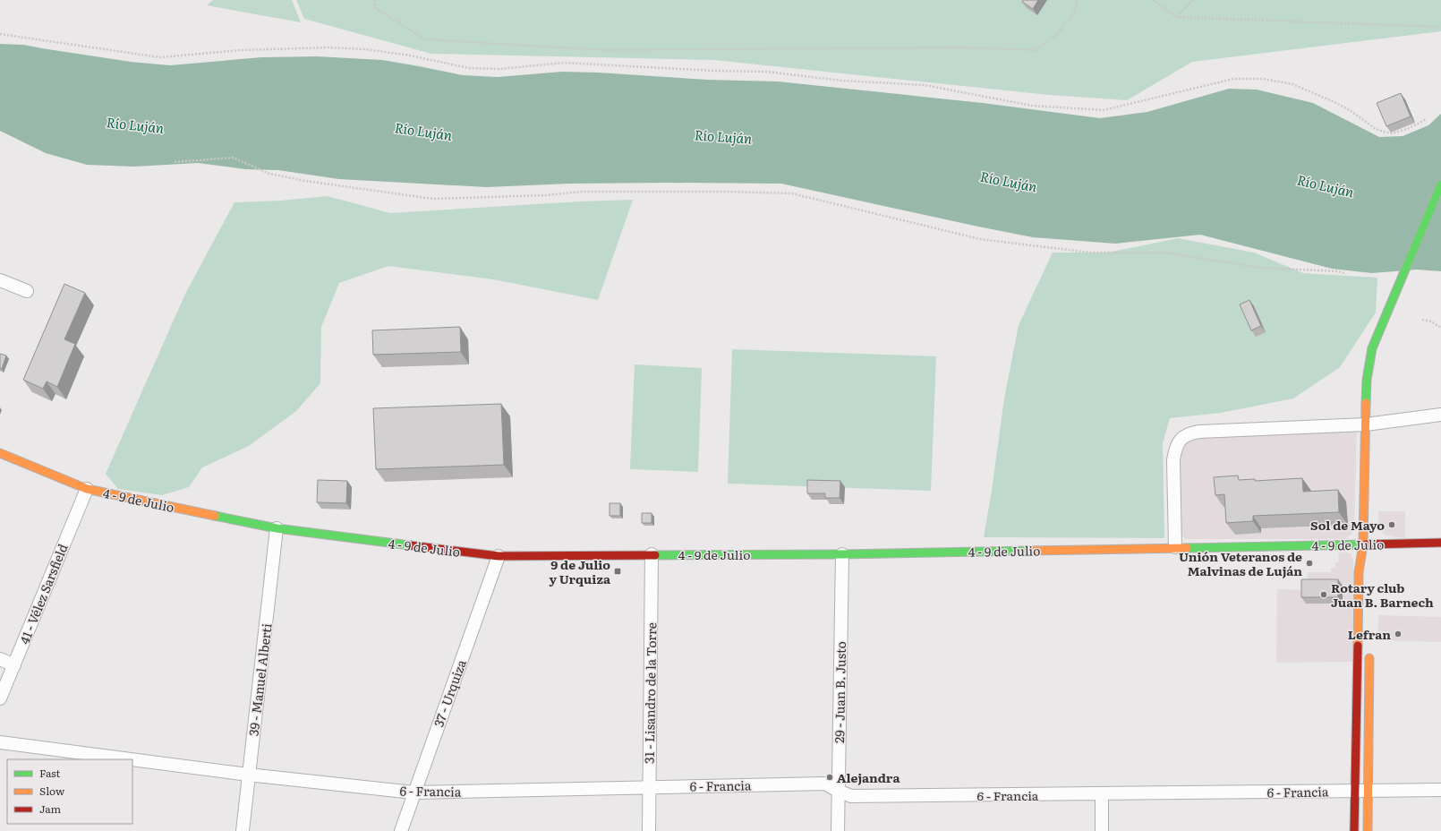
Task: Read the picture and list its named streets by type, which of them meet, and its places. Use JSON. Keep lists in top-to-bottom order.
{
  "streets": {
    "street": [
      "4 - 9 de Julio",
      "41 - Vélez Sarsfield",
      "39 - Manuel Alberti",
      "29 - Juan B. Justo",
      "37 - Urquiza",
      "31 - Lisandro de la Torre",
      "6 - Francia"
    ]
  },
  "crossings": [
    ["4 - 9 de Julio", "41 - Vélez Sarsfield"],
    ["4 - 9 de Julio", "39 - Manuel Alberti"],
    ["4 - 9 de Julio", "29 - Juan B. Justo"],
    ["4 - 9 de Julio", "37 - Urquiza"],
    ["4 - 9 de Julio", "31 - Lisandro de la Torre"],
    ["39 - Manuel Alberti", "6 - Francia"],
    ["29 - Juan B. Justo", "6 - Francia"],
    ["37 - Urquiza", "6 - Francia"],
    ["31 - Lisandro de la Torre", "6 - Francia"]
  ],
  "water": ["Río Luján"],
  "places": {
    "other": [
      "Sol de Mayo",
      "Unión Veteranos de Malvinas de Luján",
      "Rotary club Juan B. Barnech",
      "Lefran",
      "Alejandra"
    ],
    "transit": ["9 de Julio y Urquiza"]
  },
  "legend": ["Fast", "Slow", "Jam"]
}
